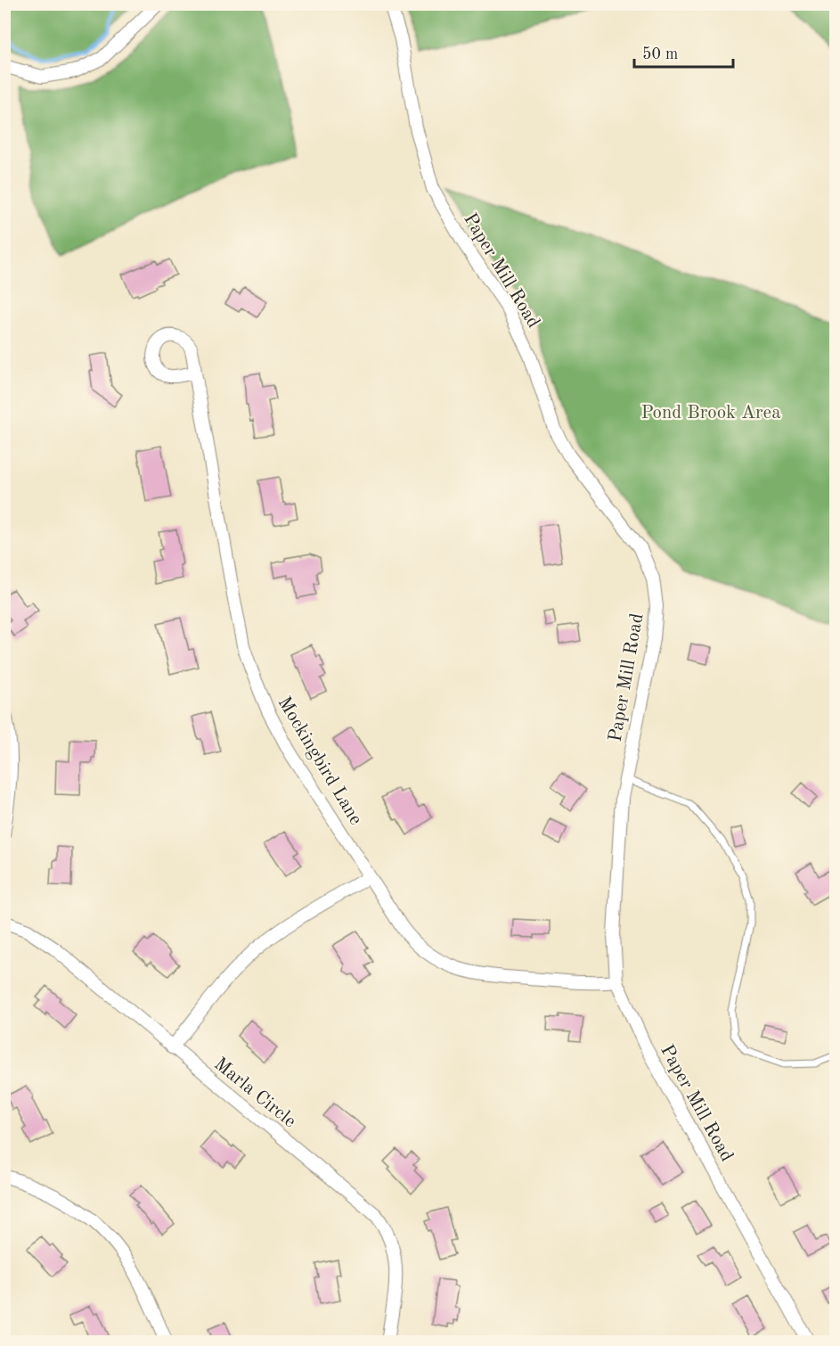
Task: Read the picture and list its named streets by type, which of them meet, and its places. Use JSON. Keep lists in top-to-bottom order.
{
  "streets": {
    "street": ["Paper Mill Road", "Mockingbird Lane", "Marla Circle"]
  },
  "crossings": [
    ["Paper Mill Road", "Mockingbird Lane"]
  ],
  "parks": ["Pond Brook Area"],
  "scale_bar": "50 m"
}
